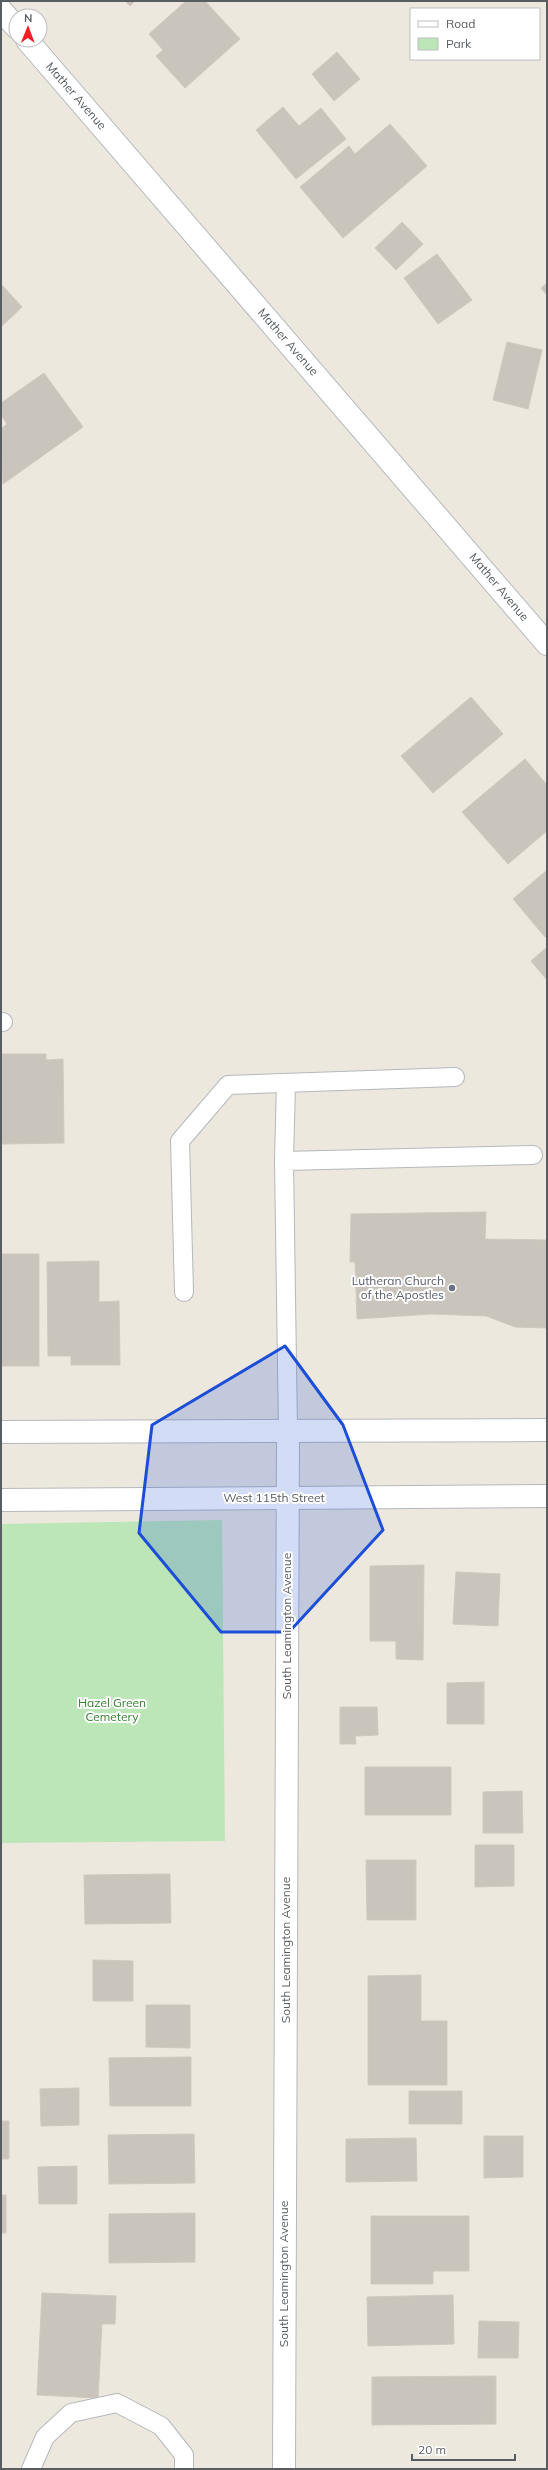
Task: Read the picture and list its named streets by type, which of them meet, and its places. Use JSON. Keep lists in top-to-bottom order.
{
  "streets": {
    "street": ["Mather Avenue", "West 115th Street", "South Leamington Avenue"]
  },
  "crossings": [
    ["West 115th Street", "South Leamington Avenue"]
  ],
  "parks": ["Hazel Green Cemetery"],
  "places": ["Lutheran Church of the Apostles"],
  "legend": ["Road", "Park"],
  "scale_bar": "20 m",
  "north": "top"
}
